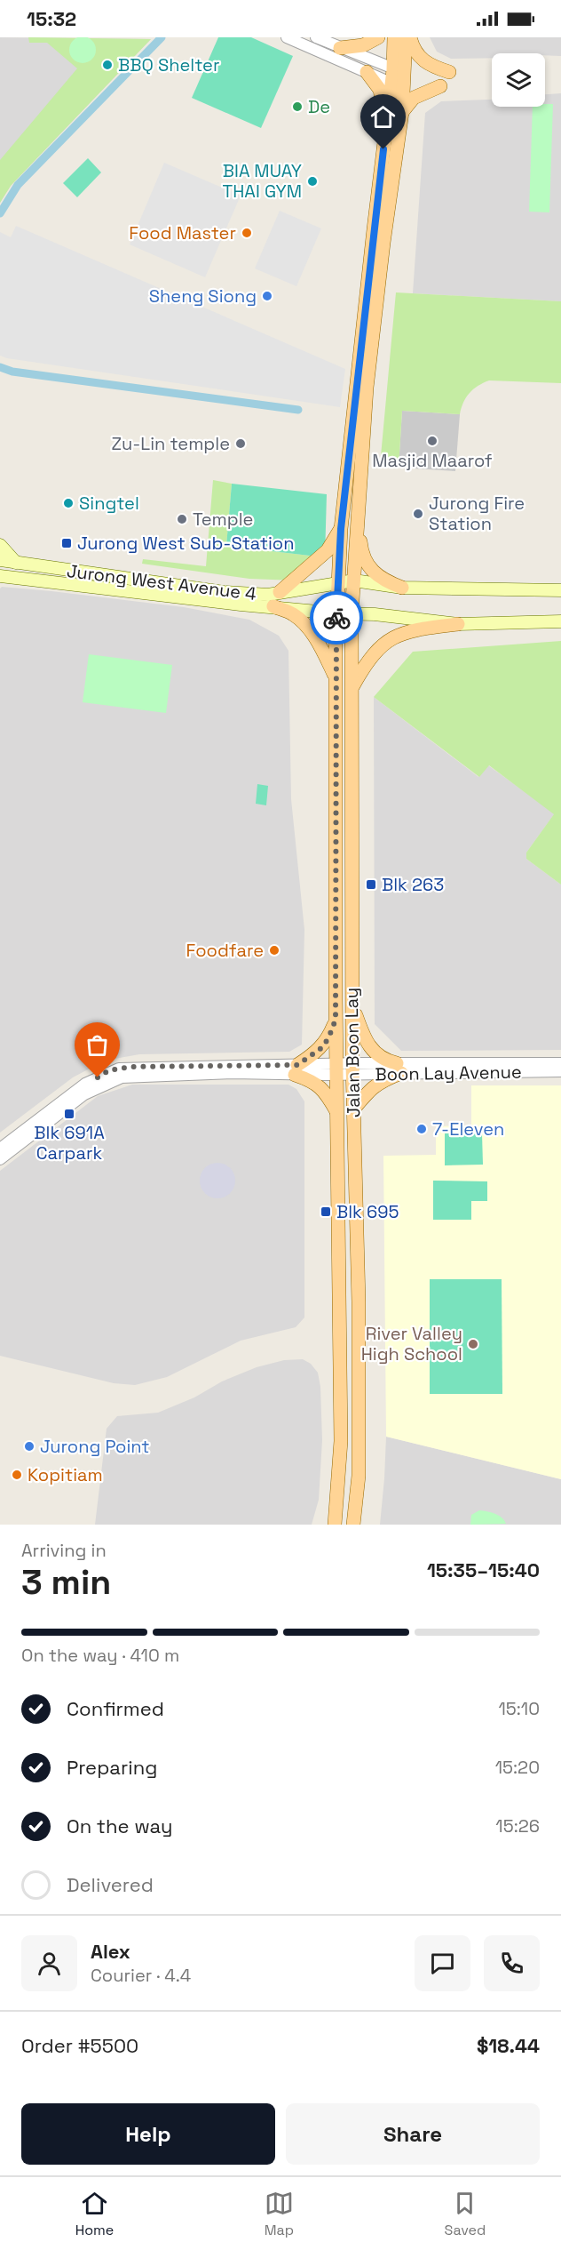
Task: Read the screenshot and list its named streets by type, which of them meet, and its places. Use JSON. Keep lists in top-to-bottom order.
{
  "streets": {
    "main road": ["Jurong West Avenue 4", "Jalan Boon Lay"],
    "street": ["Boon Lay Avenue"]
  },
  "crossings": [
    ["Jurong West Avenue 4", "Jalan Boon Lay"],
    ["Jalan Boon Lay", "Boon Lay Avenue"]
  ],
  "places": {
    "other": [
      "BBQ Shelter",
      "De",
      "BIA MUAY THAI GYM",
      "Food Master",
      "Sheng Siong",
      "Masjid Maarof",
      "Zu-Lin temple",
      "Singtel",
      "Jurong Fire Station",
      "Temple",
      "Foodfare",
      "7-Eleven",
      "River Valley High School",
      "Jurong Point",
      "Kopitiam"
    ],
    "transit": [
      "Jurong West Sub-Station",
      "Blk 263",
      "Blk 691A Carpark",
      "Blk 695"
    ]
  },
  "page": {
    "status": "15:32",
    "heading": ["3 min", "Arriving in", "15:35–15:40"],
    "panel": [
      "Alex",
      "Courier · 4.4",
      "Order #5500",
      "$18.44"
    ],
    "bar": "On the way · 410 m",
    "list": [
      ["Confirmed", "15:10"],
      ["Preparing", "15:20"],
      ["On the way", "15:26"],
      "Delivered"
    ],
    "buttons": ["Help", "Share"],
    "tabs": ["Home", "Map", "Saved"]
  }
}
